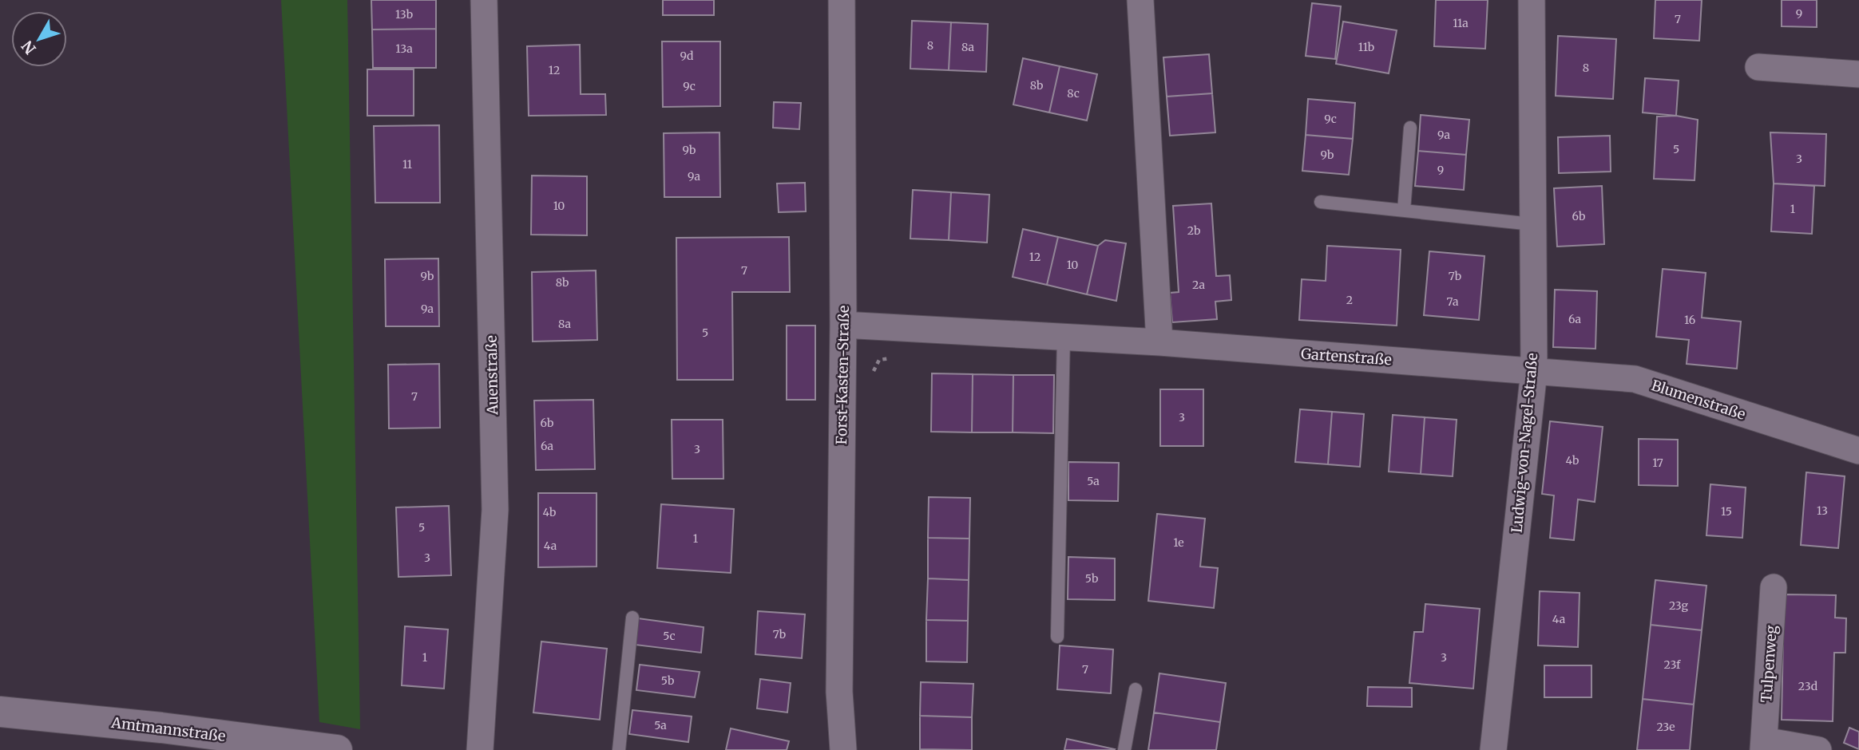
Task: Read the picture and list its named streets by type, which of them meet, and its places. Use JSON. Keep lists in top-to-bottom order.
{
  "streets": {
    "main road": ["Amtmannstraße"],
    "street": [
      "Gartenstraße",
      "Auenstraße",
      "Forst-Kasten-Straße",
      "Blumenstraße",
      "Ludwig-von-Nagel-Straße",
      "Tulpenweg"
    ]
  },
  "crossings": [
    ["Gartenstraße", "Forst-Kasten-Straße"],
    ["Gartenstraße", "Blumenstraße"],
    ["Gartenstraße", "Ludwig-von-Nagel-Straße"],
    ["Blumenstraße", "Ludwig-von-Nagel-Straße"]
  ],
  "house_numbers": [
    "9",
    "13b",
    "7",
    "11a",
    "8",
    "8a",
    "11b",
    "13a",
    "9d",
    "8",
    "12",
    "8b",
    "9c",
    "8c",
    "9c",
    "9a",
    "5",
    "9b",
    "9b",
    "3",
    "11",
    "9",
    "9a",
    "10",
    "1",
    "6b",
    "2b",
    "12",
    "10",
    "7",
    "9b",
    "7b",
    "8b",
    "2a",
    "2",
    "7a",
    "9a",
    "6a",
    "16",
    "8a",
    "5",
    "7",
    "3",
    "6b",
    "6a",
    "3",
    "4b",
    "17",
    "5a",
    "13",
    "15",
    "4b",
    "5",
    "1",
    "1e",
    "4a",
    "3",
    "5b",
    "23g",
    "4a",
    "7b",
    "5c",
    "1",
    "3",
    "23f",
    "7",
    "5b",
    "23d",
    "5a",
    "23e"
  ],
  "north": "bottom left"
}
